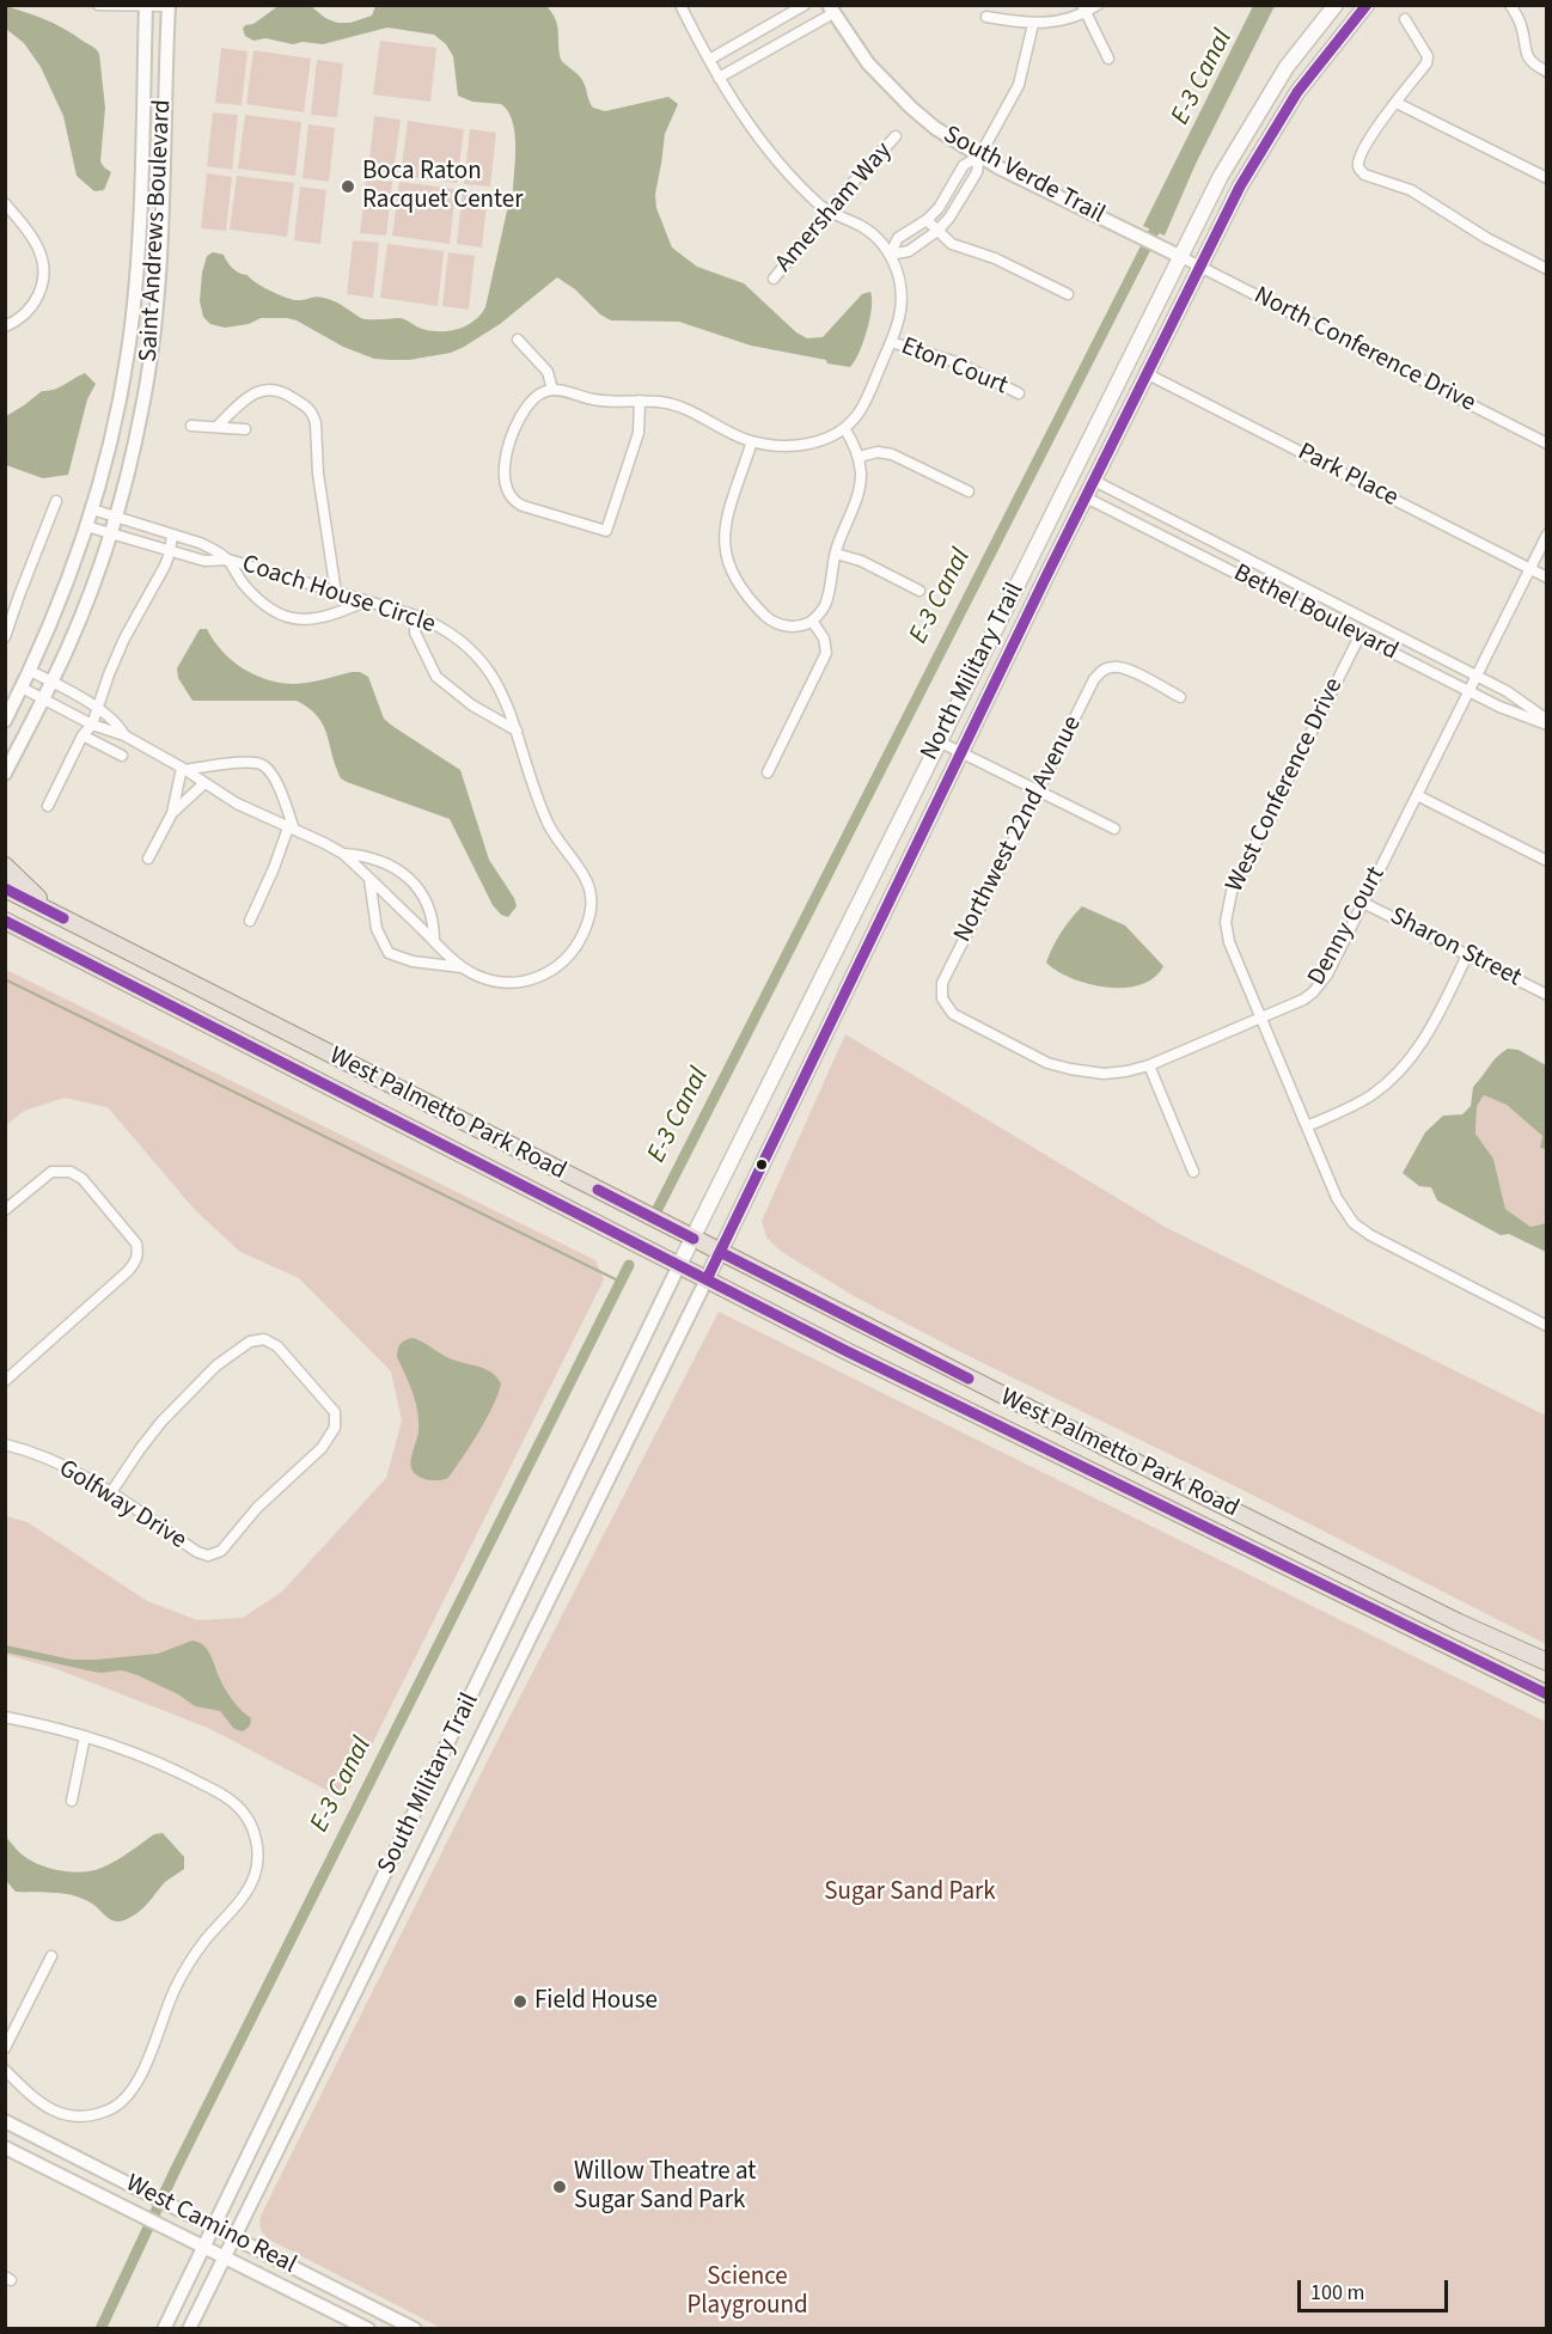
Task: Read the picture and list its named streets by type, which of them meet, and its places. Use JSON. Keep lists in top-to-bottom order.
{
  "streets": {
    "main road": ["North Military Trail", "West Palmetto Park Road", "South Military Trail"],
    "street": [
      "South Verde Trail",
      "Amersham Way",
      "Saint Andrews Boulevard",
      "North Conference Drive",
      "Eton Court",
      "Park Place",
      "Coach House Circle",
      "Bethel Boulevard",
      "West Conference Drive",
      "Northwest 22nd Avenue",
      "Denny Court",
      "Sharon Street",
      "Golfway Drive",
      "West Camino Real"
    ]
  },
  "crossings": [
    ["South Verde Trail", "North Conference Drive"],
    ["South Verde Trail", "North Military Trail"],
    ["Saint Andrews Boulevard", "Coach House Circle"],
    ["North Conference Drive", "North Military Trail"],
    ["Park Place", "North Military Trail"],
    ["Park Place", "Denny Court"],
    ["Bethel Boulevard", "North Military Trail"],
    ["Bethel Boulevard", "West Conference Drive"],
    ["Bethel Boulevard", "Denny Court"],
    ["North Military Trail", "West Palmetto Park Road"],
    ["North Military Trail", "South Military Trail"],
    ["West Conference Drive", "Denny Court"],
    ["Northwest 22nd Avenue", "Denny Court"],
    ["Denny Court", "Sharon Street"],
    ["West Palmetto Park Road", "South Military Trail"],
    ["South Military Trail", "West Camino Real"]
  ],
  "water": ["E-3 Canal"],
  "parks": ["Sugar Sand Park", "Science Playground"],
  "places": ["Boca Raton Racquet Center", "Field House", "Willow Theatre at Sugar Sand Park"],
  "scale_bar": "100 m"
}
